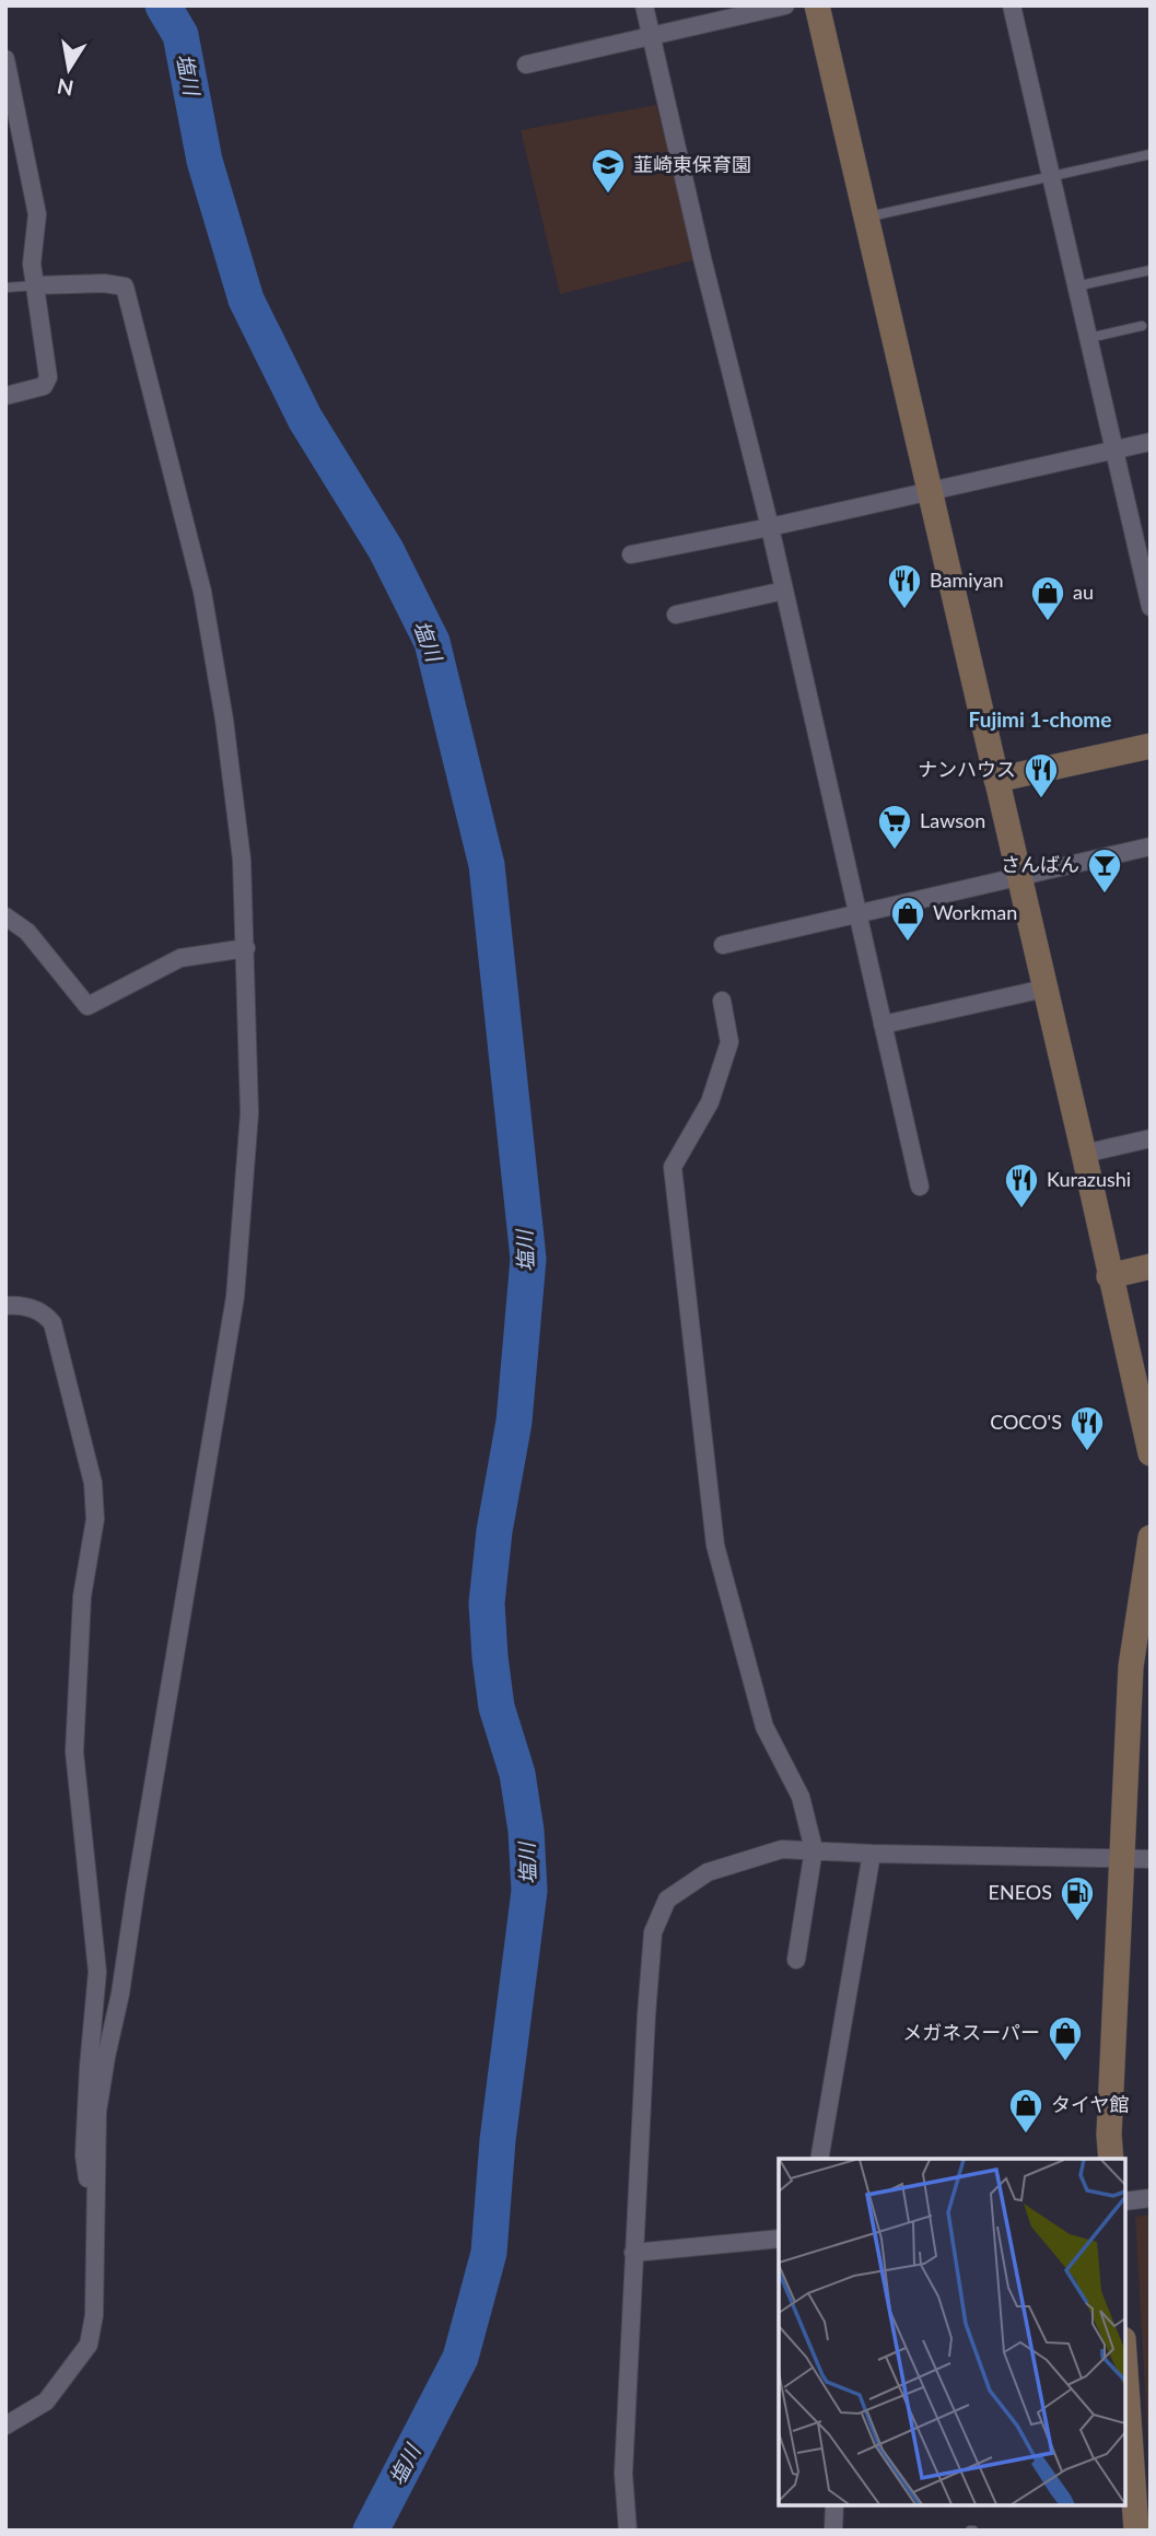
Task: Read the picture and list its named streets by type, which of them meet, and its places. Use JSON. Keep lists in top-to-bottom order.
{
  "districts": ["Fujimi 1-chome"],
  "water": ["塩川"],
  "places": {
    "school or university": ["韮崎東保育園"],
    "restaurant": [
      "Bamiyan",
      "ナンハウス",
      "Kurazushi",
      "COCO'S"
    ],
    "shop": [
      "au",
      "Workman",
      "メガネスーパー",
      "タイヤ館"
    ],
    "supermarket": ["Lawson"],
    "bar": ["さんばん"],
    "fuel station": ["ENEOS"]
  },
  "north": "bottom"
}
